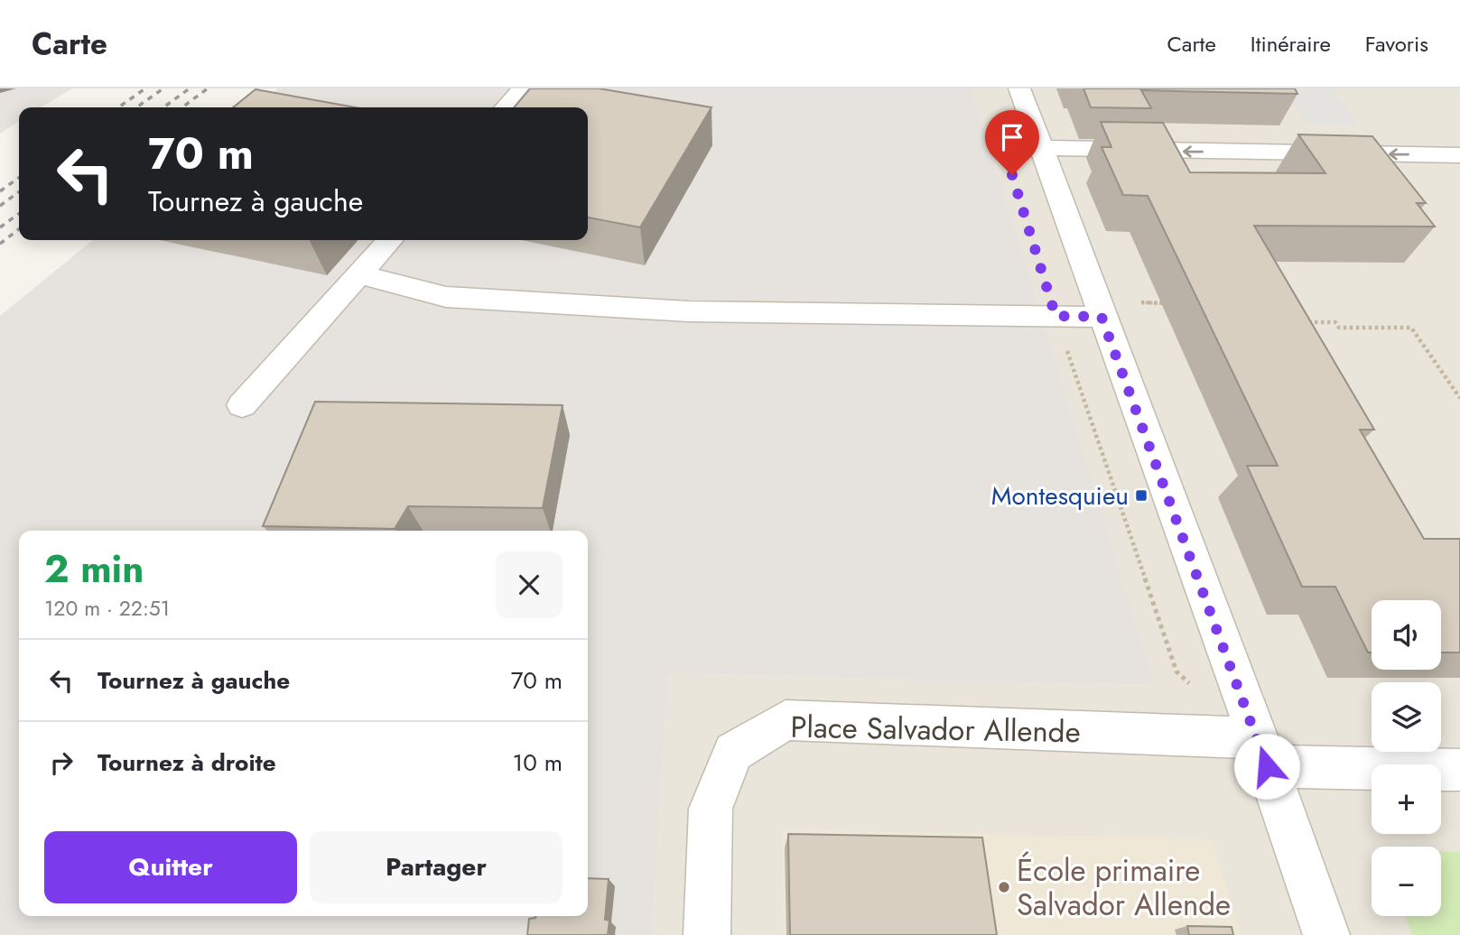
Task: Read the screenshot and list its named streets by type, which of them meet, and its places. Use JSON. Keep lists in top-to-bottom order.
{
  "streets": {
    "street": ["Place Salvador Allende"]
  },
  "places": {
    "transit": ["Montesquieu"],
    "other": ["École primaire Salvador Allende"]
  },
  "page": {
    "header": "Carte",
    "nav": ["Carte", "Itinéraire", "Favoris"],
    "turn": ["70 m", "Tournez à gauche"],
    "heading": ["2 min", "120 m · 22:51"],
    "map_buttons": ["+", "−"],
    "list": [
      {
        "name": "Tournez à gauche",
        "value": "70 m"
      },
      {
        "name": "Tournez à droite",
        "value": "10 m"
      }
    ],
    "buttons": ["Quitter", "Partager"]
  }
}
